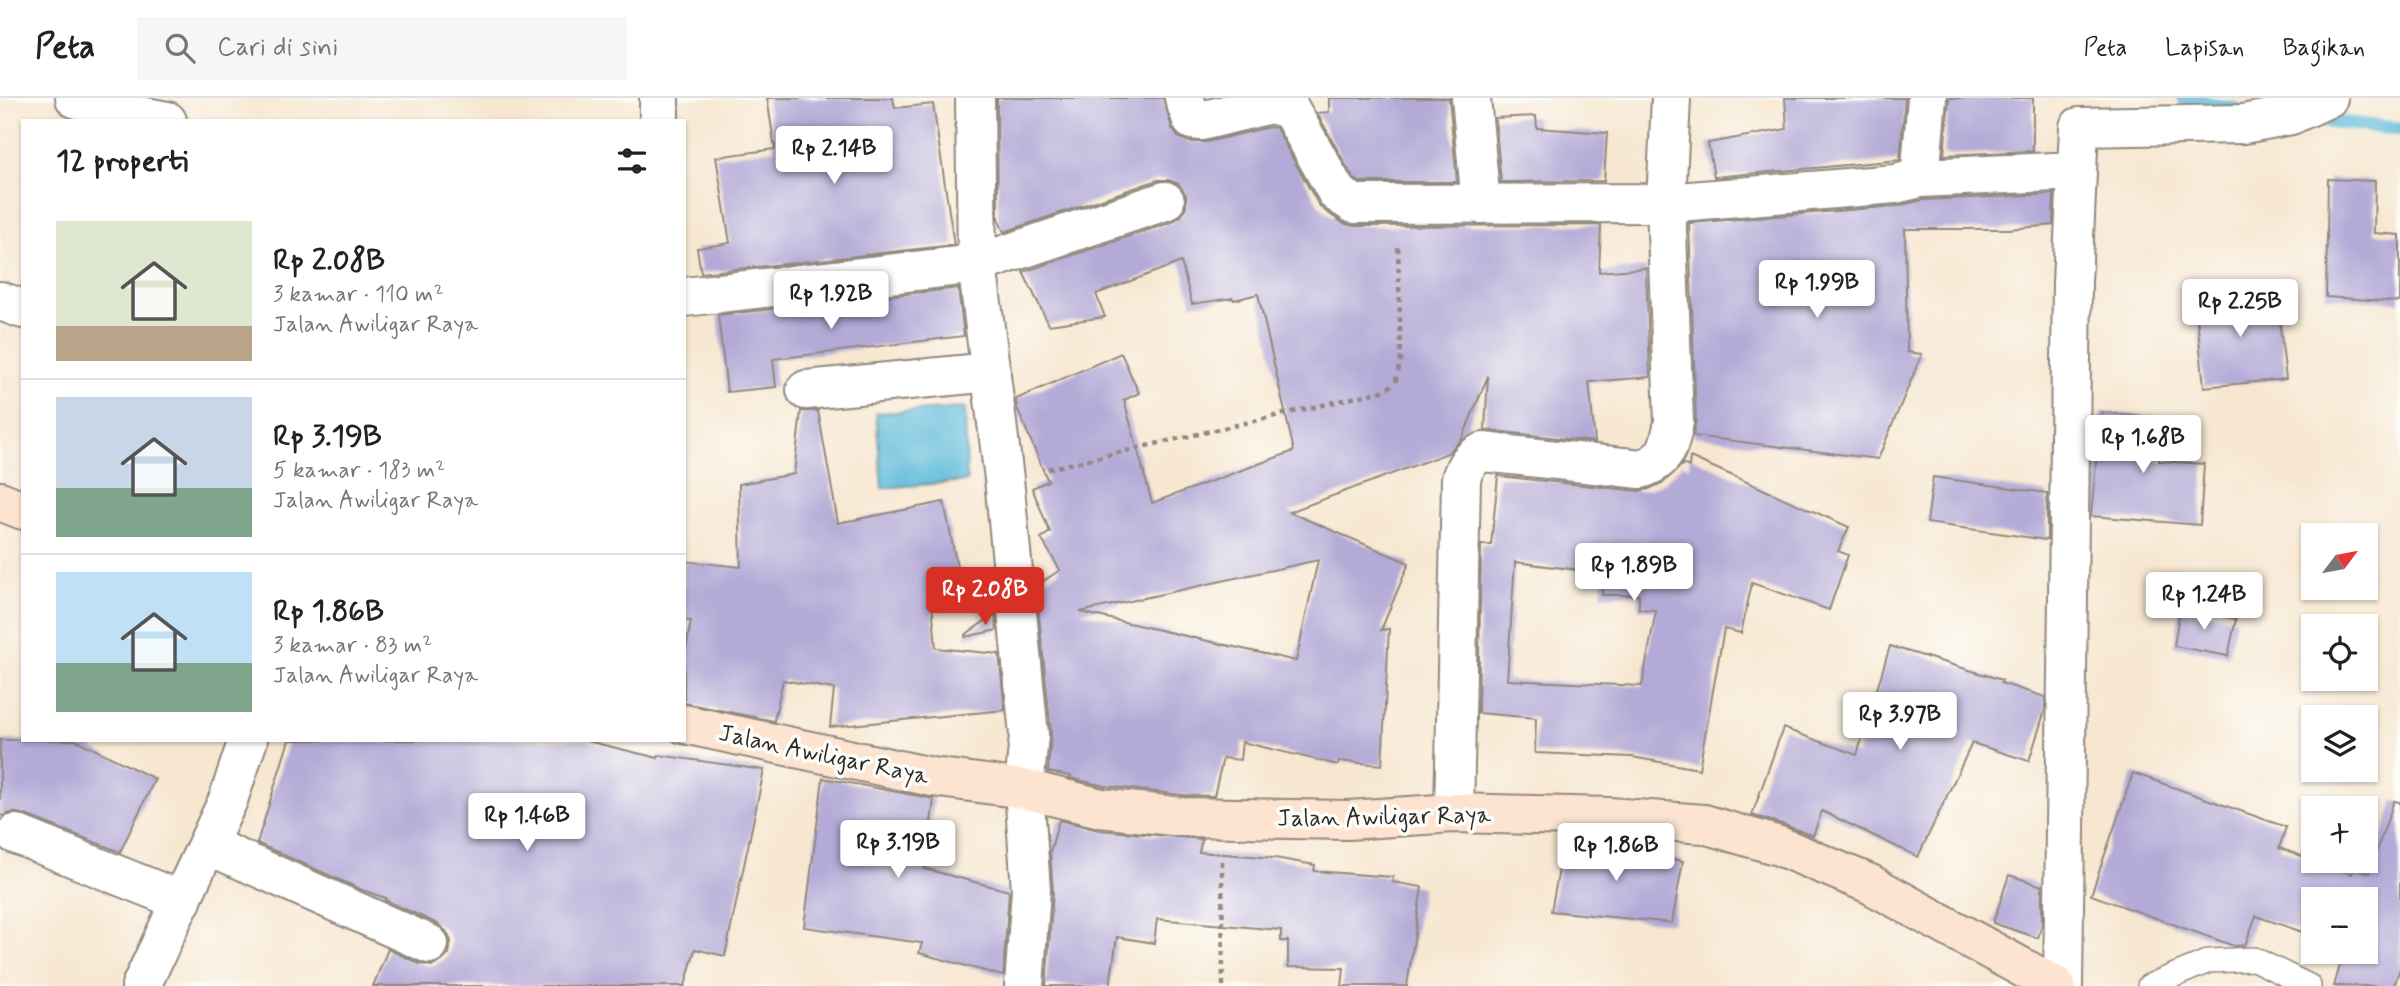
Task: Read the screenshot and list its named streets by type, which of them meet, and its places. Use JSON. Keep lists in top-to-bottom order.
{
  "streets": {
    "street": ["Jalan Awiligar Raya"]
  },
  "north": "top right",
  "page": {
    "header": "Peta",
    "search": "Cari di sini",
    "nav": ["Peta", "Lapisan", "Bagikan"],
    "heading": "12 properti",
    "price": [
      "Rp 2.14B",
      "Rp 1.99B",
      "Rp 1.92B",
      "Rp 2.25B",
      "Rp 1.68B",
      "Rp 1.89B",
      "Rp 2.08B",
      "Rp 1.24B",
      "Rp 3.97B",
      "Rp 1.46B",
      "Rp 3.19B",
      "Rp 1.86B"
    ],
    "list": [
      {
        "name": "Rp 2.08B",
        "note": "3 kamar · 110 m² · Jalan Awiligar Raya"
      },
      {
        "name": "Rp 3.19B",
        "note": "5 kamar · 183 m² · Jalan Awiligar Raya"
      },
      {
        "name": "Rp 1.86B",
        "note": "3 kamar · 83 m² · Jalan Awiligar Raya"
      }
    ],
    "map_buttons": ["+", "−"]
  }
}
